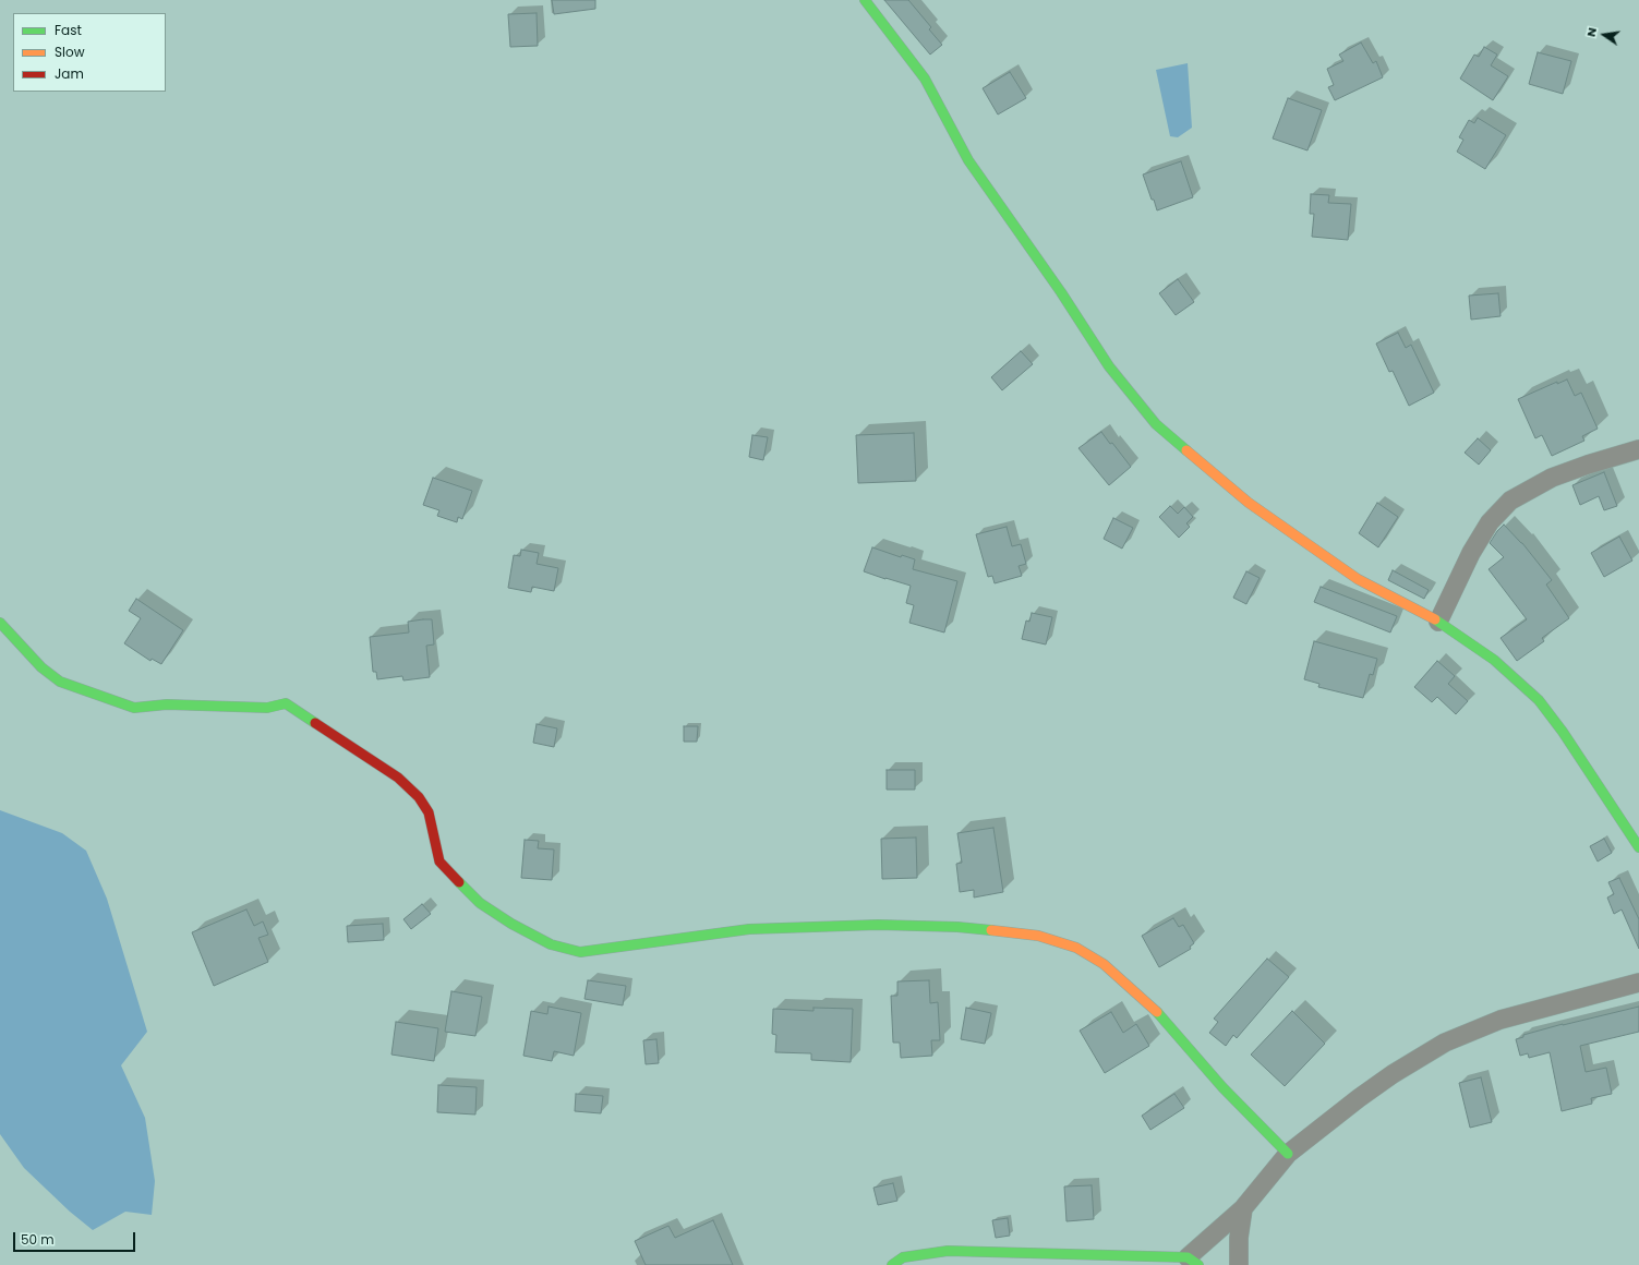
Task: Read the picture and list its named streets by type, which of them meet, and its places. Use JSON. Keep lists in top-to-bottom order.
{
  "legend": ["Fast", "Slow", "Jam"],
  "scale_bar": "50 m",
  "north": "left"
}
